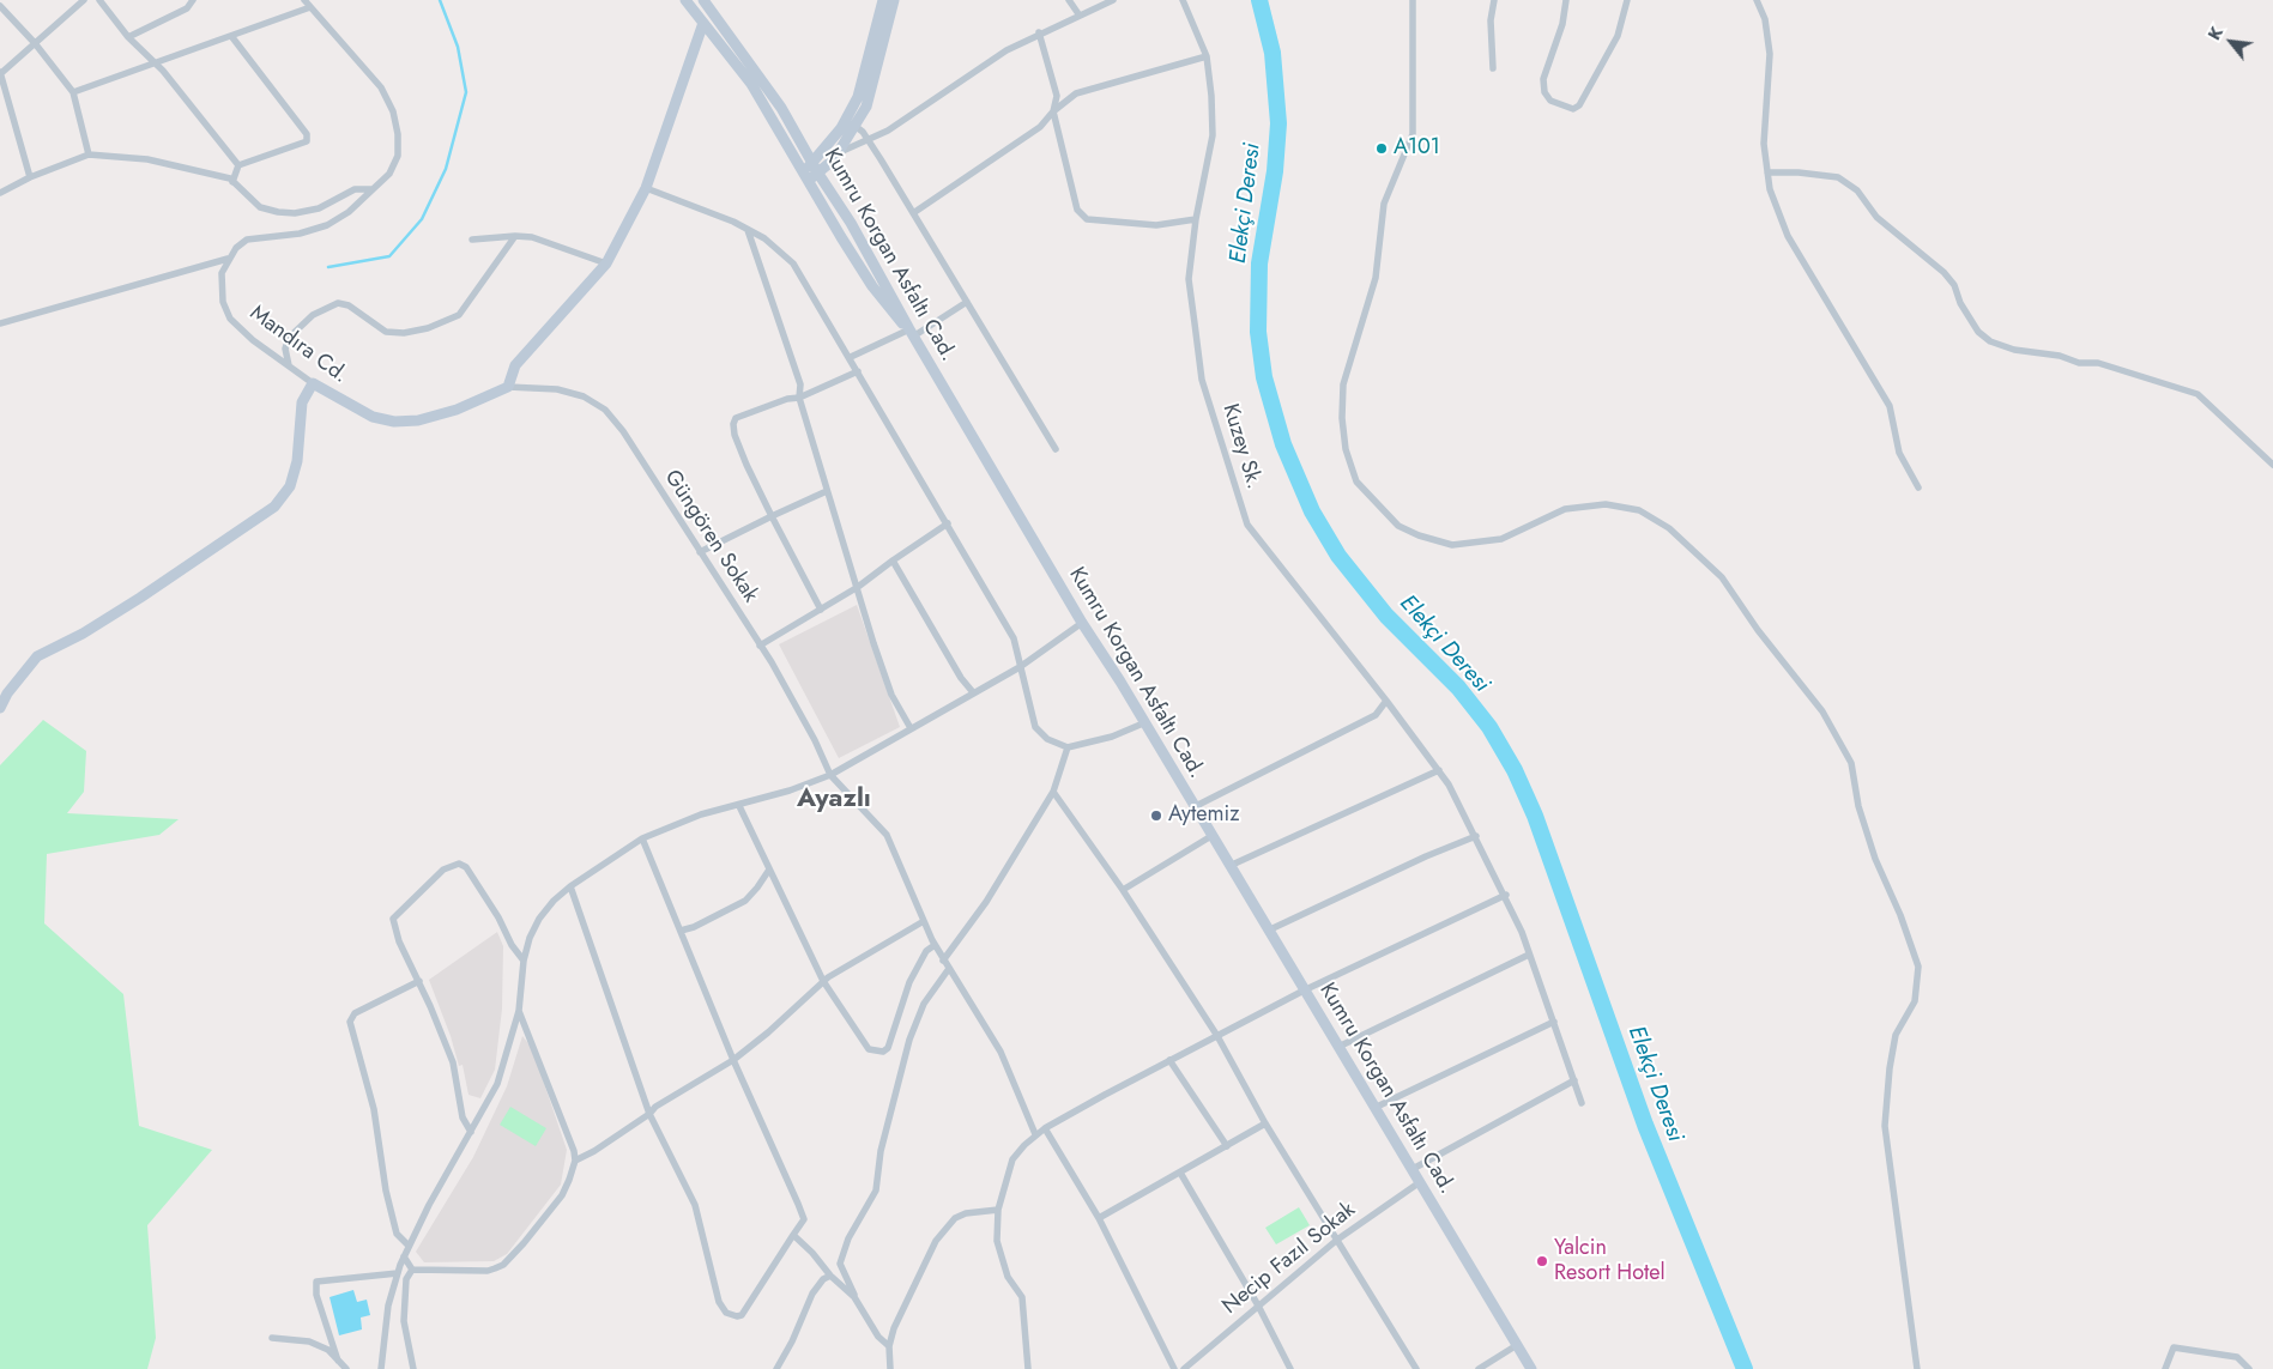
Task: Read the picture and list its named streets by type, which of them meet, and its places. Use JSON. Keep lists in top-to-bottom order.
{
  "streets": {
    "main road": ["Kumru Korgan Asfaltı Cad.", "Mandıra Cd."],
    "street": ["Kuzey Sk.", "Güngören Sokak", "Necip Fazıl Sokak"]
  },
  "crossings": [
    ["Kumru Korgan Asfaltı Cad.", "Necip Fazıl Sokak"],
    ["Mandıra Cd.", "Güngören Sokak"]
  ],
  "districts": ["Ayazlı"],
  "water": ["Elekçi Deresi"],
  "places": ["A101", "Aytemiz", "Yalcin Resort Hotel"],
  "north": "top left"
}
